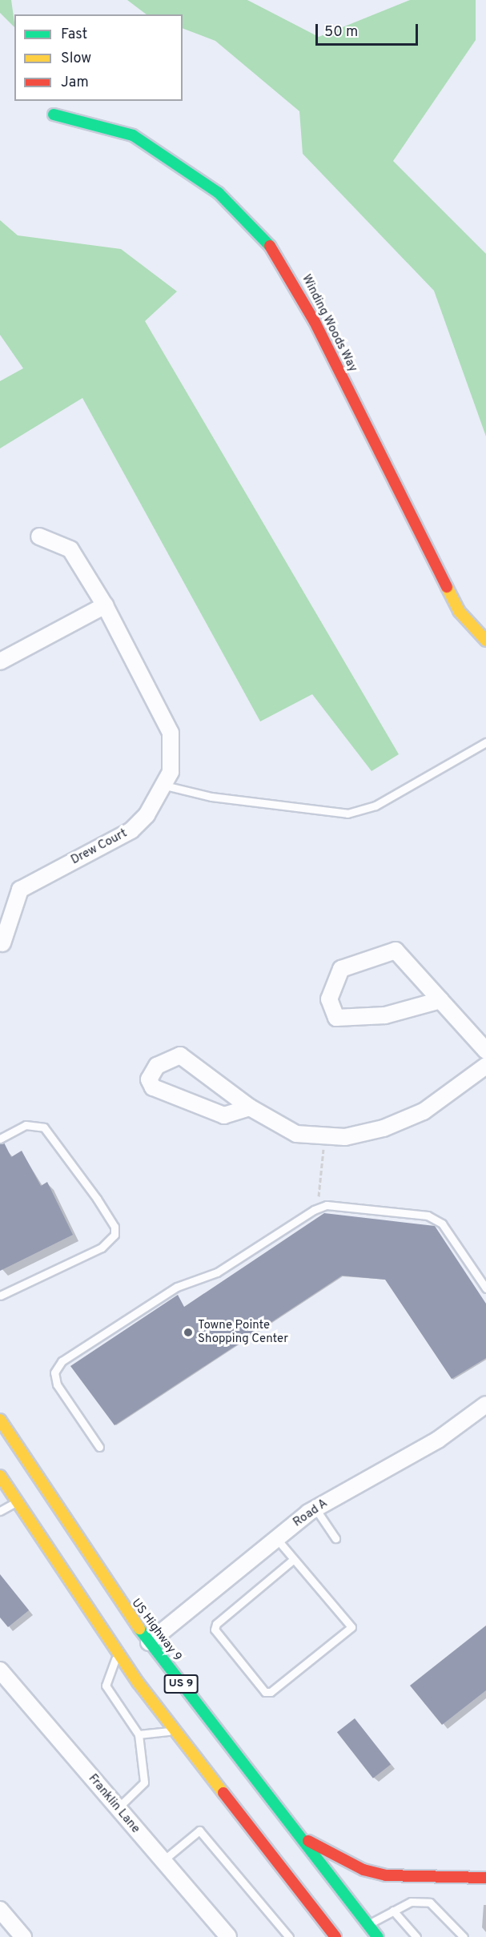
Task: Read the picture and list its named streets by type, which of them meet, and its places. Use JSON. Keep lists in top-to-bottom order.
{
  "streets": {
    "main road": ["Winding Woods Way", "US Highway 9", "US 9"],
    "street": ["Drew Court", "Road A", "Franklin Lane"]
  },
  "crossings": [
    ["Road A", "US Highway 9"]
  ],
  "places": ["Towne Pointe Shopping Center"],
  "legend": ["Fast", "Slow", "Jam"],
  "scale_bar": "50 m"
}
